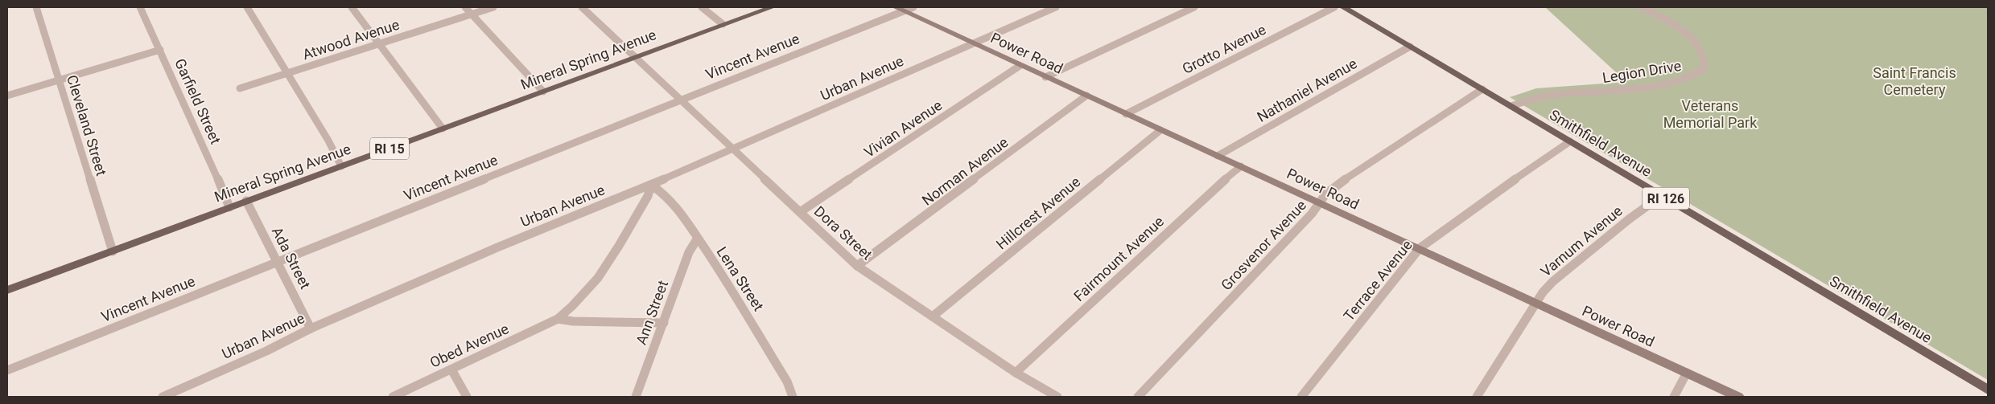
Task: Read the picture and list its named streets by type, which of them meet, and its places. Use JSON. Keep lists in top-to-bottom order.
{
  "streets": {
    "main road": [
      "Power Road",
      "Mineral Spring Avenue",
      "Smithfield Avenue",
      "RI 15",
      "RI 126"
    ],
    "street": [
      "Atwood Avenue",
      "Grotto Avenue",
      "Vincent Avenue",
      "Legion Drive",
      "Urban Avenue",
      "Nathaniel Avenue",
      "Garfield Street",
      "Cleveland Street",
      "Vivian Avenue",
      "Norman Avenue",
      "Hillcrest Avenue",
      "Dora Street",
      "Varnum Avenue",
      "Grosvenor Avenue",
      "Ada Street",
      "Fairmount Avenue",
      "Lena Street",
      "Terrace Avenue",
      "Ann Street",
      "Obed Avenue"
    ]
  },
  "crossings": [
    ["Grotto Avenue", "Power Road"],
    ["Power Road", "Vincent Avenue"],
    ["Power Road", "Urban Avenue"],
    ["Power Road", "Nathaniel Avenue"],
    ["Power Road", "Vivian Avenue"],
    ["Power Road", "Norman Avenue"],
    ["Power Road", "Hillcrest Avenue"],
    ["Power Road", "Varnum Avenue"],
    ["Power Road", "Grosvenor Avenue"],
    ["Power Road", "Fairmount Avenue"],
    ["Power Road", "Terrace Avenue"],
    ["Vincent Avenue", "Dora Street"],
    ["Vincent Avenue", "Ada Street"],
    ["Mineral Spring Avenue", "Garfield Street"],
    ["Mineral Spring Avenue", "Cleveland Street"],
    ["Mineral Spring Avenue", "Dora Street"],
    ["Mineral Spring Avenue", "Ada Street"],
    ["Legion Drive", "Smithfield Avenue"],
    ["Urban Avenue", "Dora Street"],
    ["Urban Avenue", "Ada Street"],
    ["Urban Avenue", "Lena Street"],
    ["Urban Avenue", "Obed Avenue"],
    ["Nathaniel Avenue", "Smithfield Avenue"],
    ["Vivian Avenue", "Dora Street"],
    ["Smithfield Avenue", "Varnum Avenue"],
    ["Smithfield Avenue", "Grosvenor Avenue"],
    ["Smithfield Avenue", "Terrace Avenue"],
    ["Norman Avenue", "Dora Street"],
    ["Hillcrest Avenue", "Dora Street"],
    ["Dora Street", "Fairmount Avenue"],
    ["Lena Street", "Ann Street"],
    ["Lena Street", "Obed Avenue"]
  ],
  "parks": ["Saint Francis Cemetery", "Veterans Memorial Park"]
}
